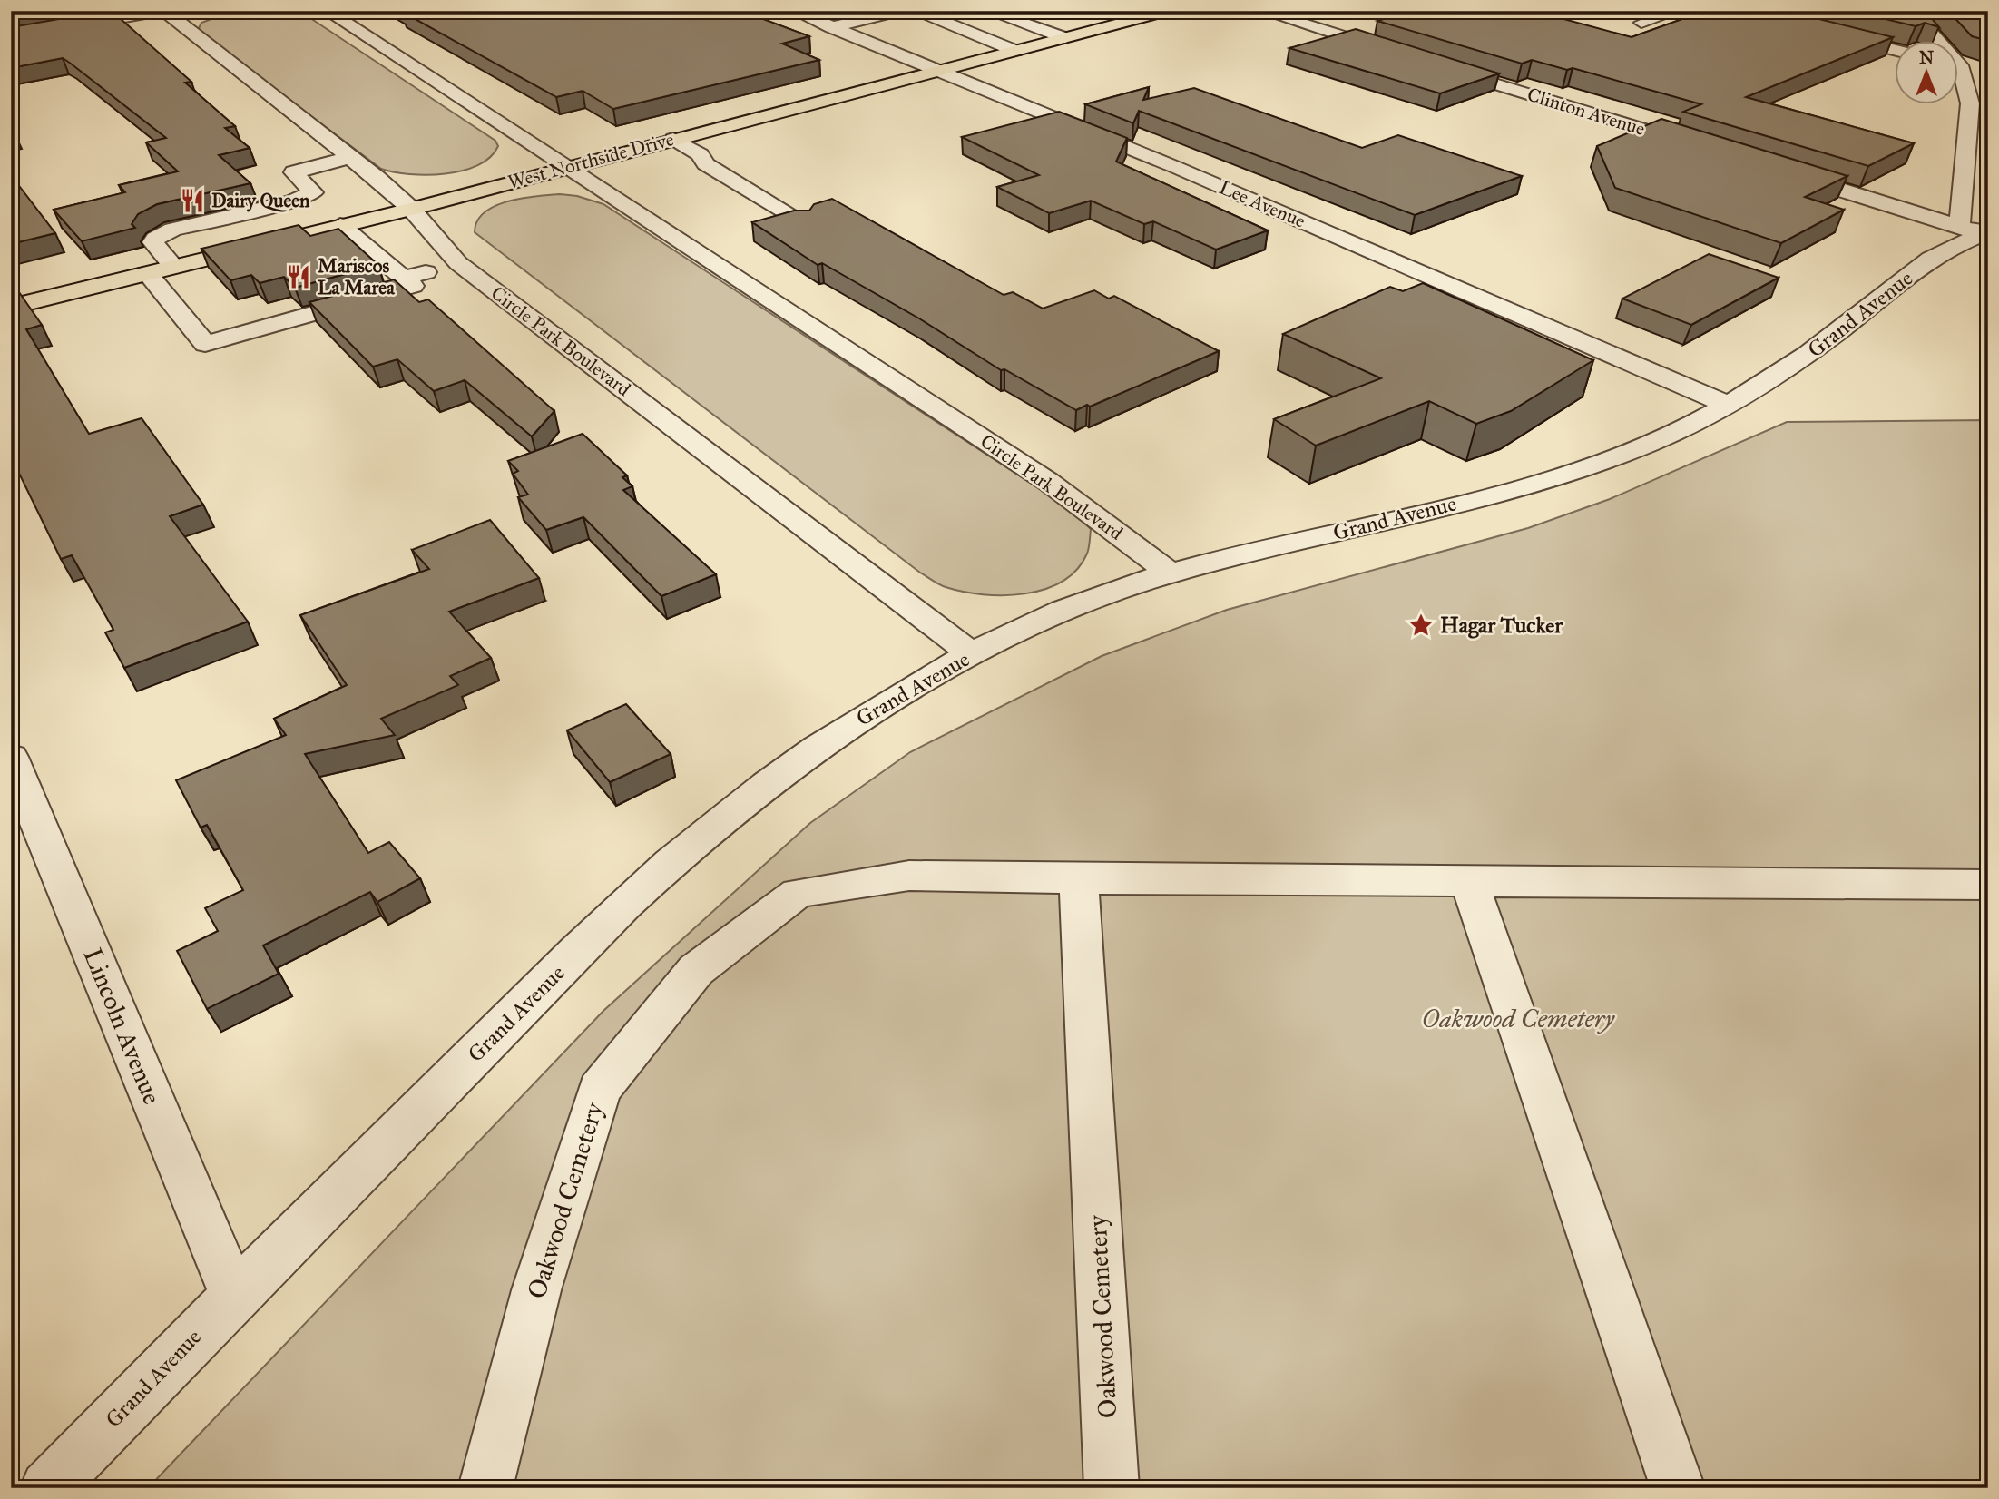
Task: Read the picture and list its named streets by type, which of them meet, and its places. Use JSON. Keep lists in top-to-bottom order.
{
  "streets": {
    "main road": ["West Northside Drive"],
    "street": [
      "Clinton Avenue",
      "Lee Avenue",
      "Grand Avenue",
      "Circle Park Boulevard",
      "Lincoln Avenue",
      "Oakwood Cemetery"
    ]
  },
  "crossings": [
    ["West Northside Drive", "Lee Avenue"],
    ["West Northside Drive", "Circle Park Boulevard"],
    ["Lee Avenue", "Grand Avenue"],
    ["Grand Avenue", "Circle Park Boulevard"],
    ["Grand Avenue", "Lincoln Avenue"]
  ],
  "parks": ["Oakwood Cemetery"],
  "places": {
    "restaurant": ["Dairy Queen", "Mariscos La Marea"],
    "place": ["Hagar Tucker"]
  },
  "north": "top"
}
